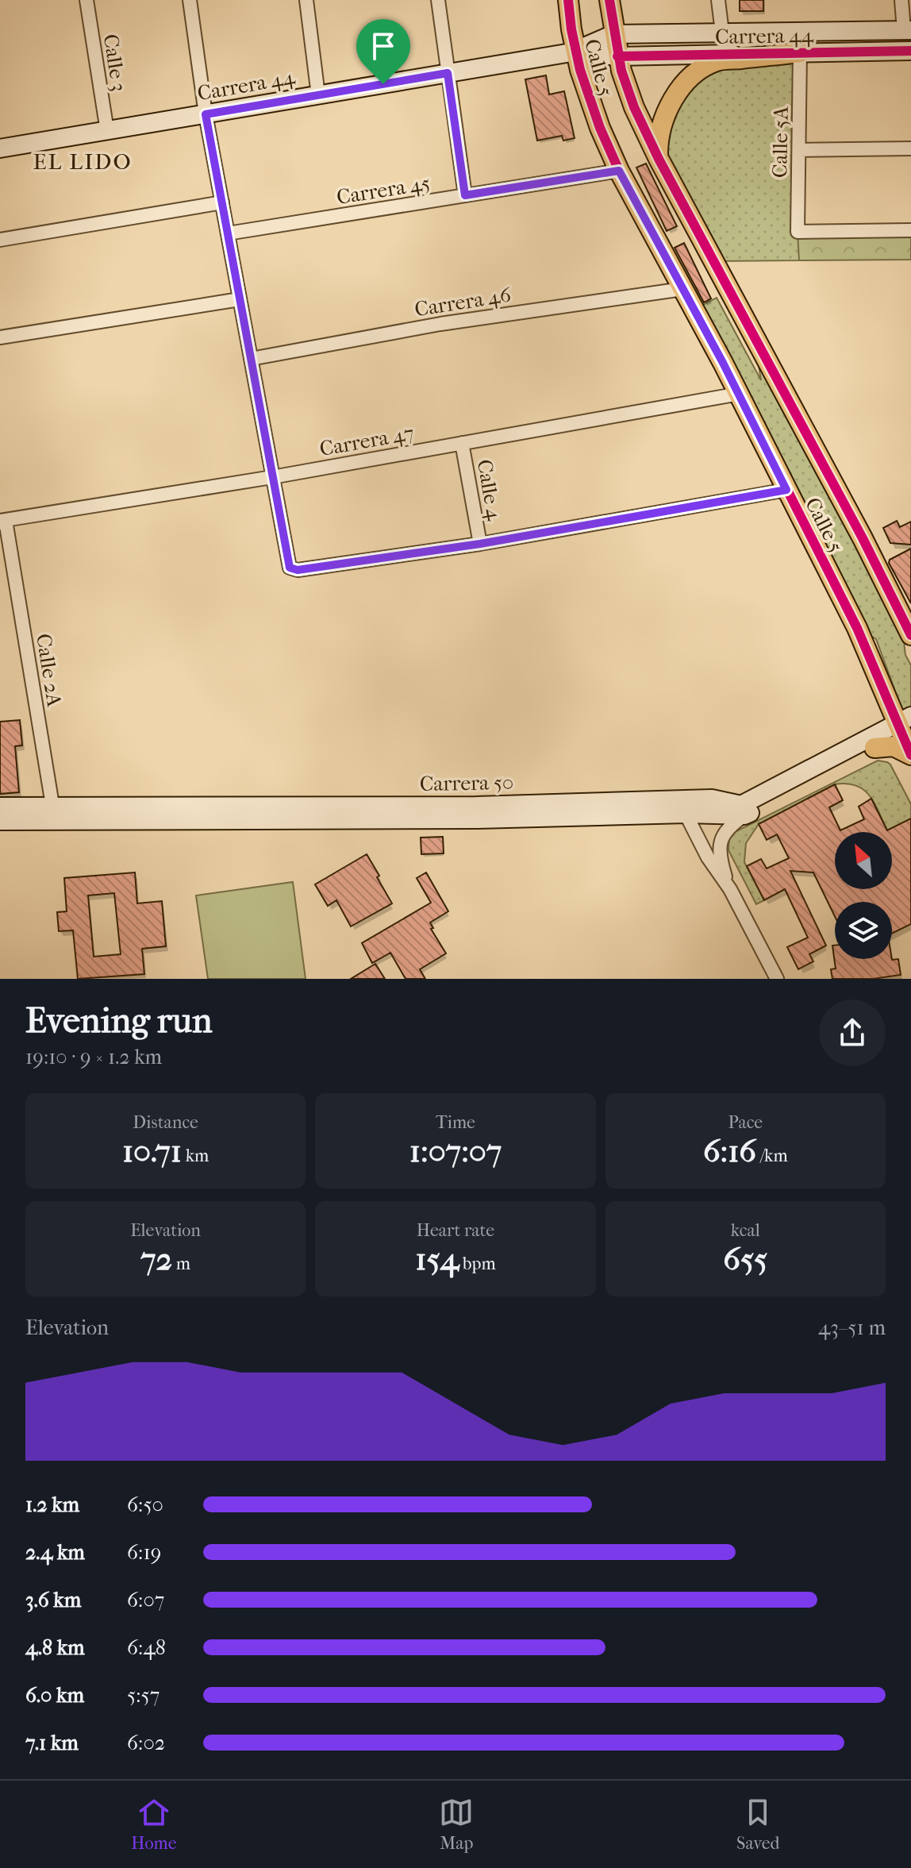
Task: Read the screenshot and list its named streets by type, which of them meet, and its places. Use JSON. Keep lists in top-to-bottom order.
{
  "streets": {
    "main road": ["Calle 5"],
    "street": [
      "Carrera 44",
      "Calle 3",
      "Calle 5A",
      "Carrera 45",
      "Carrera 46",
      "Carrera 47",
      "Calle 4",
      "Calle 2A",
      "Carrera 50"
    ]
  },
  "crossings": [
    ["Carrera 44", "Calle 3"],
    ["Carrera 44", "Calle 5"],
    ["Carrera 44", "Calle 5A"],
    ["Calle 5", "Carrera 45"],
    ["Calle 5", "Carrera 46"],
    ["Calle 5", "Carrera 47"],
    ["Calle 5", "Carrera 50"],
    ["Carrera 47", "Calle 4"],
    ["Carrera 47", "Calle 2A"],
    ["Calle 2A", "Carrera 50"]
  ],
  "districts": ["EL LIDO"],
  "north": "top left",
  "page": {
    "heading": ["Evening run", "19:10 · 9 × 1.2 km"],
    "stats": [
      ["Distance", "10.71 km"],
      ["Time", "1:07:07"],
      ["Pace", "6:16 /km"],
      ["Elevation", "72 m"],
      ["Heart rate", "154 bpm"],
      ["kcal", "655"]
    ],
    "chart": ["Elevation", "43–51 m"],
    "list": [
      {
        "name": "1.2 km",
        "note": "6:50"
      },
      {
        "name": "2.4 km",
        "note": "6:19"
      },
      {
        "name": "3.6 km",
        "note": "6:07"
      },
      {
        "name": "4.8 km",
        "note": "6:48"
      },
      {
        "name": "6.0 km",
        "note": "5:57"
      },
      {
        "name": "7.1 km",
        "note": "6:02"
      }
    ],
    "tabs": ["Home", "Map", "Saved"]
  }
}
